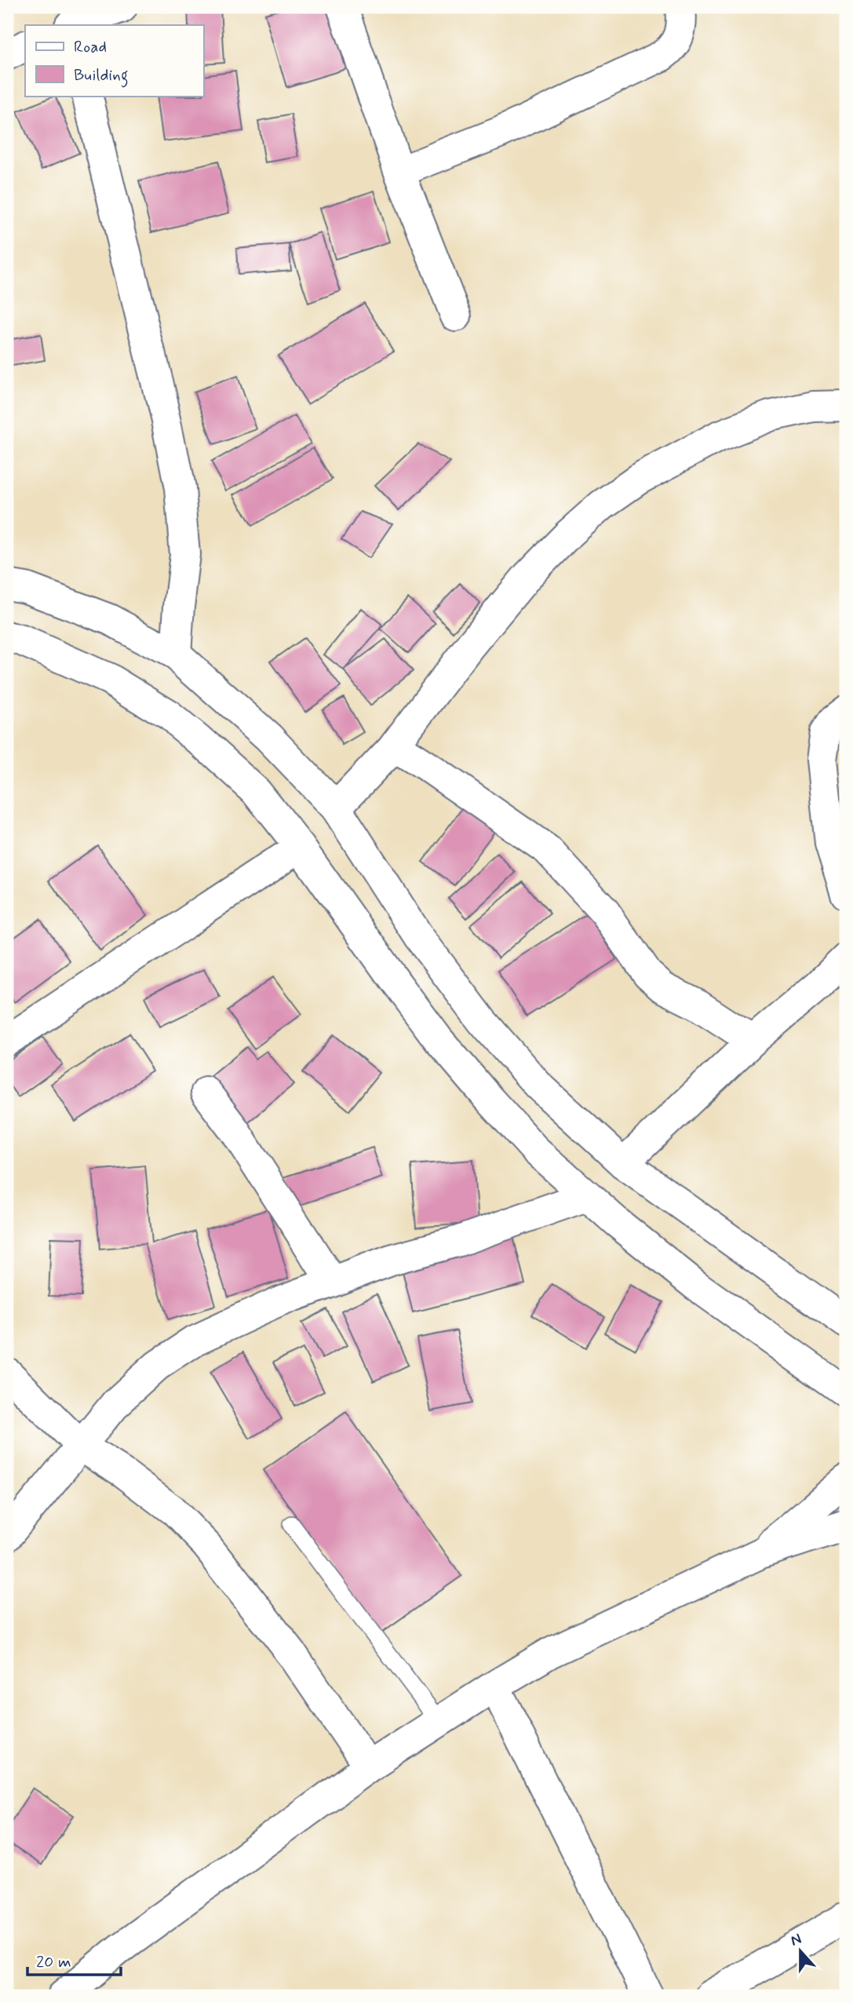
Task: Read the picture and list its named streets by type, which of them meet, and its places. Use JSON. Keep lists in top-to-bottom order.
{
  "legend": ["Road", "Building"],
  "scale_bar": "20 m",
  "north": "top"
}
